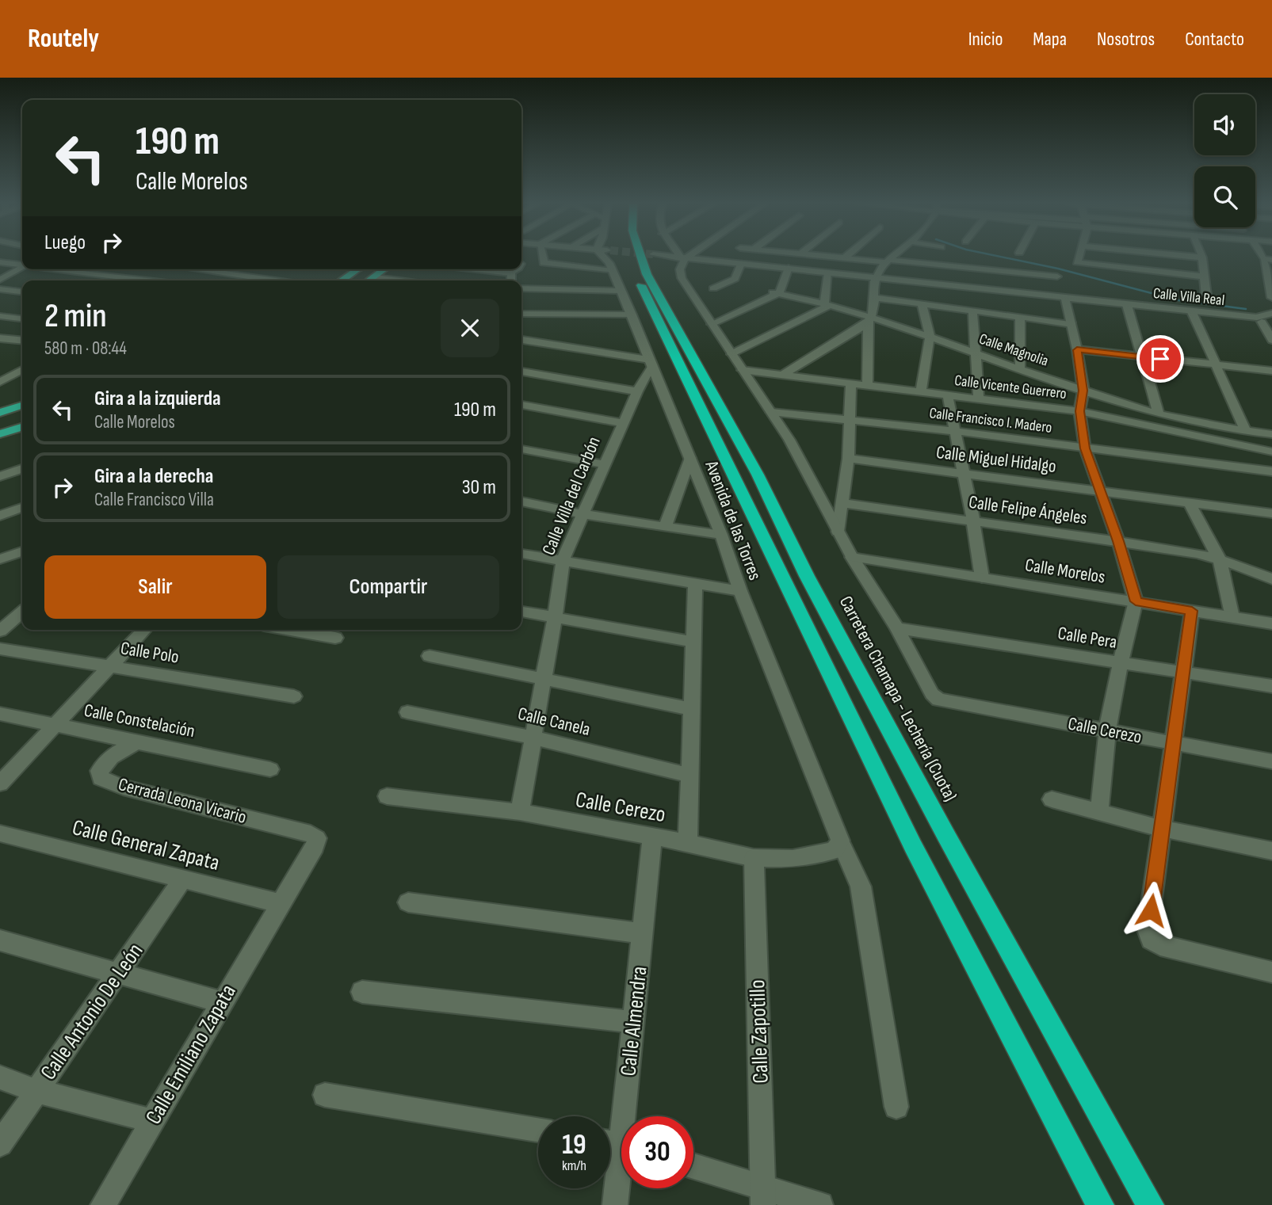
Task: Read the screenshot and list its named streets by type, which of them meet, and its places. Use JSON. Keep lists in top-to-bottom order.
{
  "streets": {
    "highway": ["Carretera Chamapa - Lechería (Cuota)"],
    "street": [
      "Calle Villa Real",
      "Calle Magnolia",
      "Calle Vicente Guerrero",
      "Calle Francisco I. Madero",
      "Calle Miguel Hidalgo",
      "Calle Villa del Carbón",
      "Calle Felipe Ángeles",
      "Avenida de las Torres",
      "Calle Morelos",
      "Calle Pera",
      "Calle Polo",
      "Calle Constelación",
      "Calle Canela",
      "Calle Cerezo",
      "Cerrada Leona Vicario",
      "Calle General Zapata",
      "Calle Antonio De León",
      "Calle Almendra",
      "Calle Zapotillo",
      "Calle Emiliano Zapata"
    ]
  },
  "crossings": [
    ["Calle Villa del Carbón", "Avenida de las Torres"],
    ["Calle Villa del Carbón", "Calle Canela"],
    ["Calle Villa del Carbón", "Calle Cerezo"],
    ["Avenida de las Torres", "Calle Cerezo"],
    ["Calle Constelación", "Cerrada Leona Vicario"],
    ["Calle Cerezo", "Calle Almendra"],
    ["Calle Cerezo", "Calle Zapotillo"],
    ["Cerrada Leona Vicario", "Calle Emiliano Zapata"],
    ["Calle General Zapata", "Calle Antonio De León"],
    ["Calle General Zapata", "Calle Emiliano Zapata"]
  ],
  "page": {
    "header": "Routely",
    "nav": [
      "Inicio",
      "Mapa",
      "Nosotros",
      "Contacto"
    ],
    "turn": ["190 m", "Calle Morelos"],
    "then": "Luego",
    "heading": ["2 min", "580 m · 08:44"],
    "list": [
      {
        "name": "Gira a la izquierda",
        "note": "Calle Morelos",
        "value": "190 m"
      },
      {
        "name": "Gira a la derecha",
        "note": "Calle Francisco Villa",
        "value": "30 m"
      }
    ],
    "buttons": ["Salir", "Compartir"],
    "speed": "19 km/h",
    "limit": "30"
  }
}
